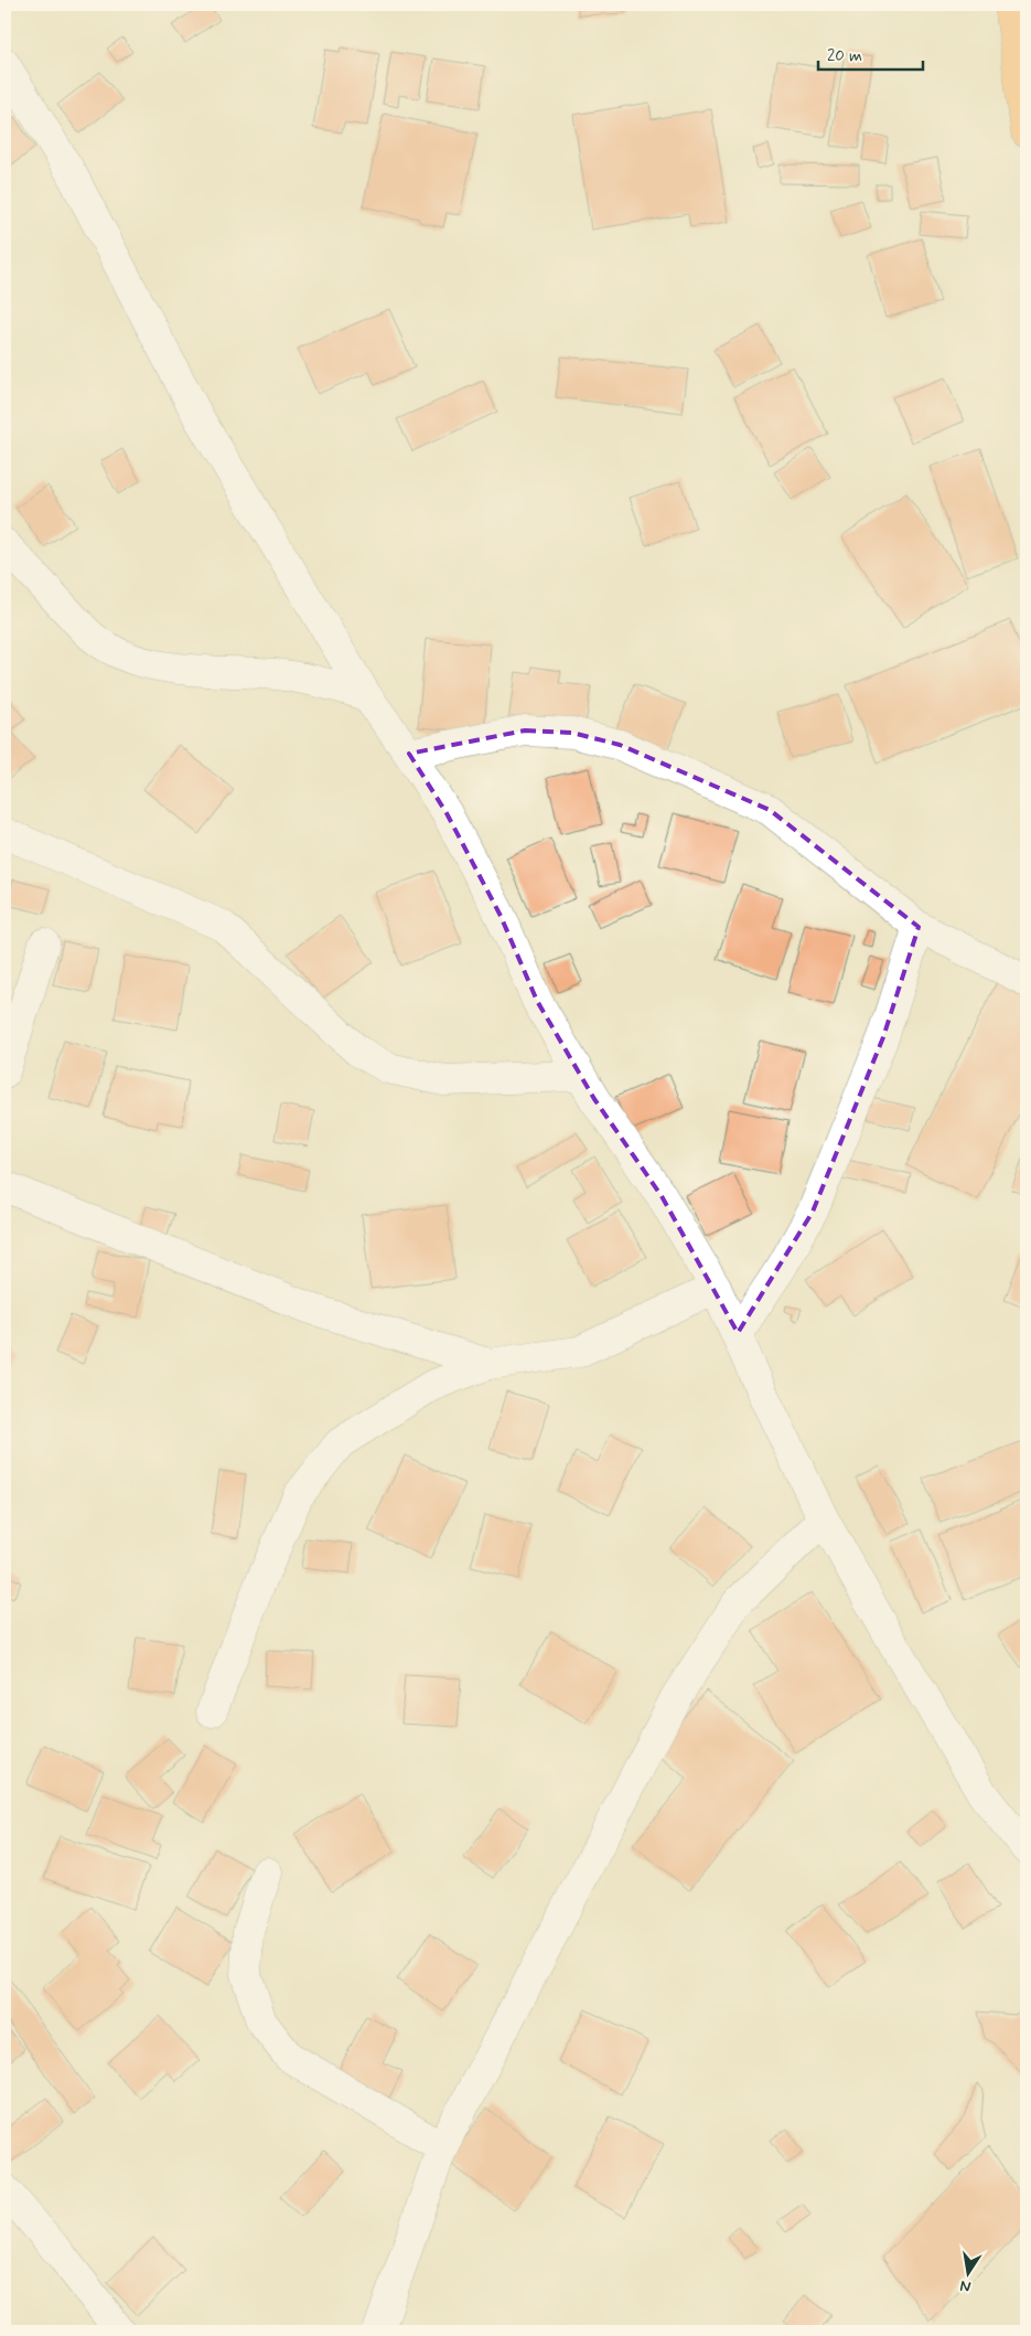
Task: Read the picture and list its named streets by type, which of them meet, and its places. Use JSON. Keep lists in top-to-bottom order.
{
  "scale_bar": "20 m",
  "north": "bottom"
}
